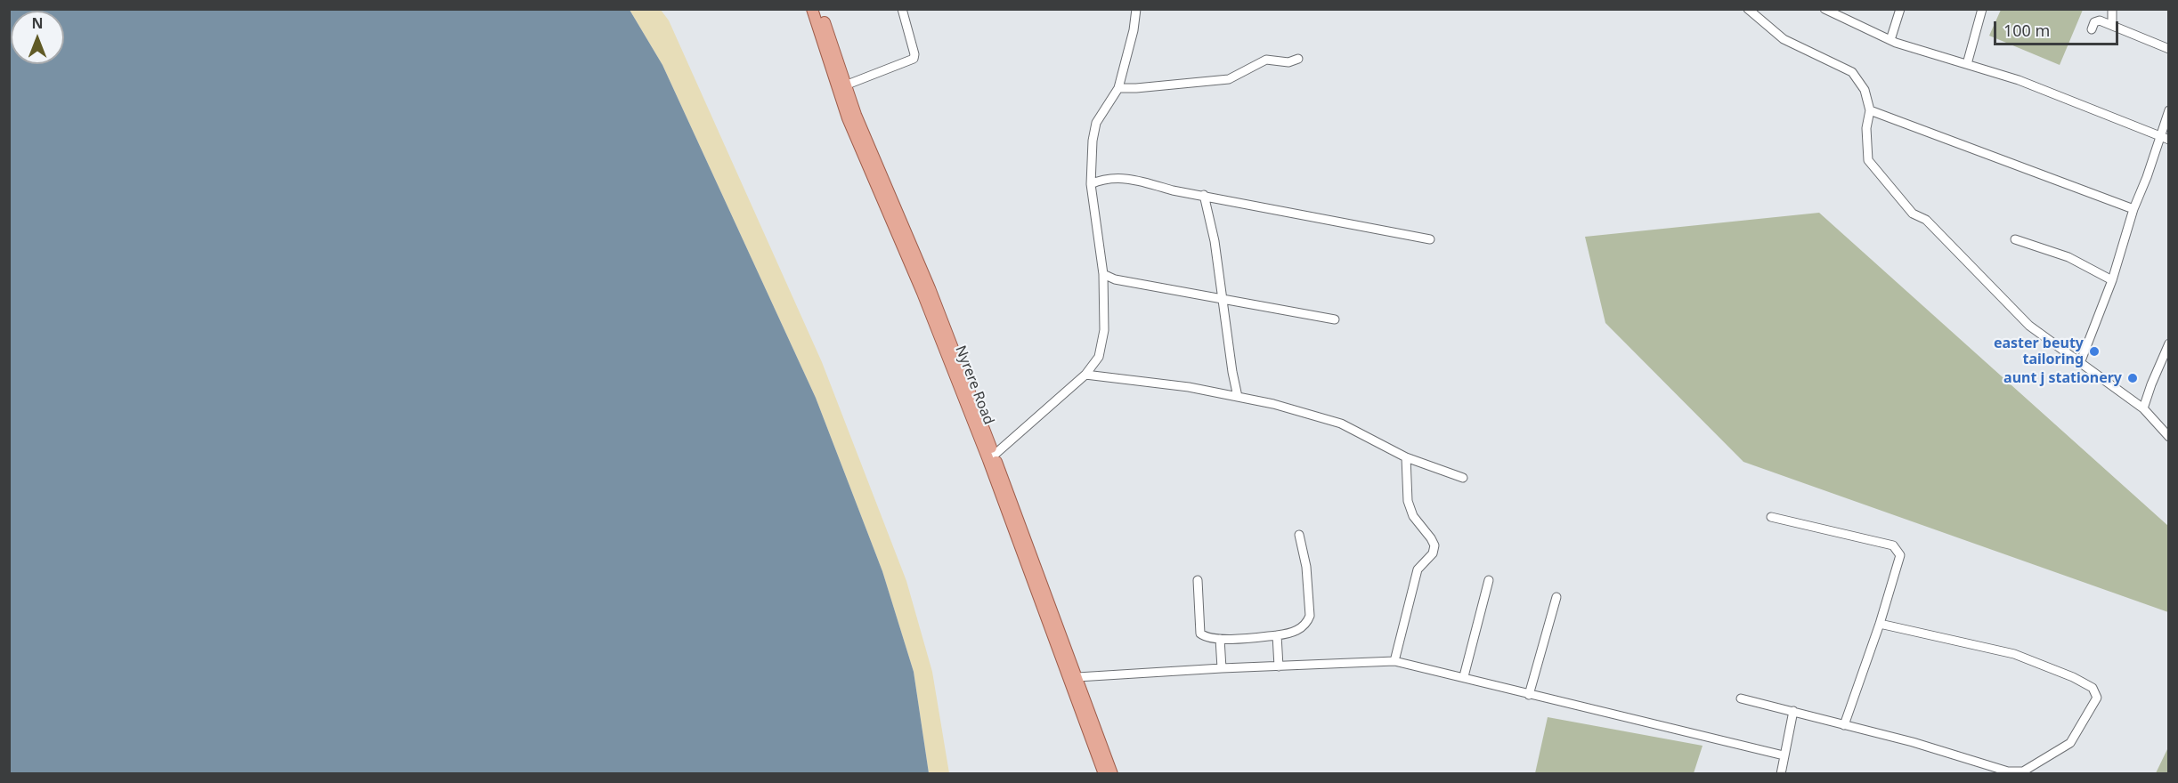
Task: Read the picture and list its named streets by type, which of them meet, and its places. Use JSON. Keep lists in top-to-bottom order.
{
  "streets": {
    "main road": ["Nyrere Road"]
  },
  "places": ["easter beuty tailoring", "aunt j stationery"],
  "scale_bar": "100 m",
  "north": "top"
}
